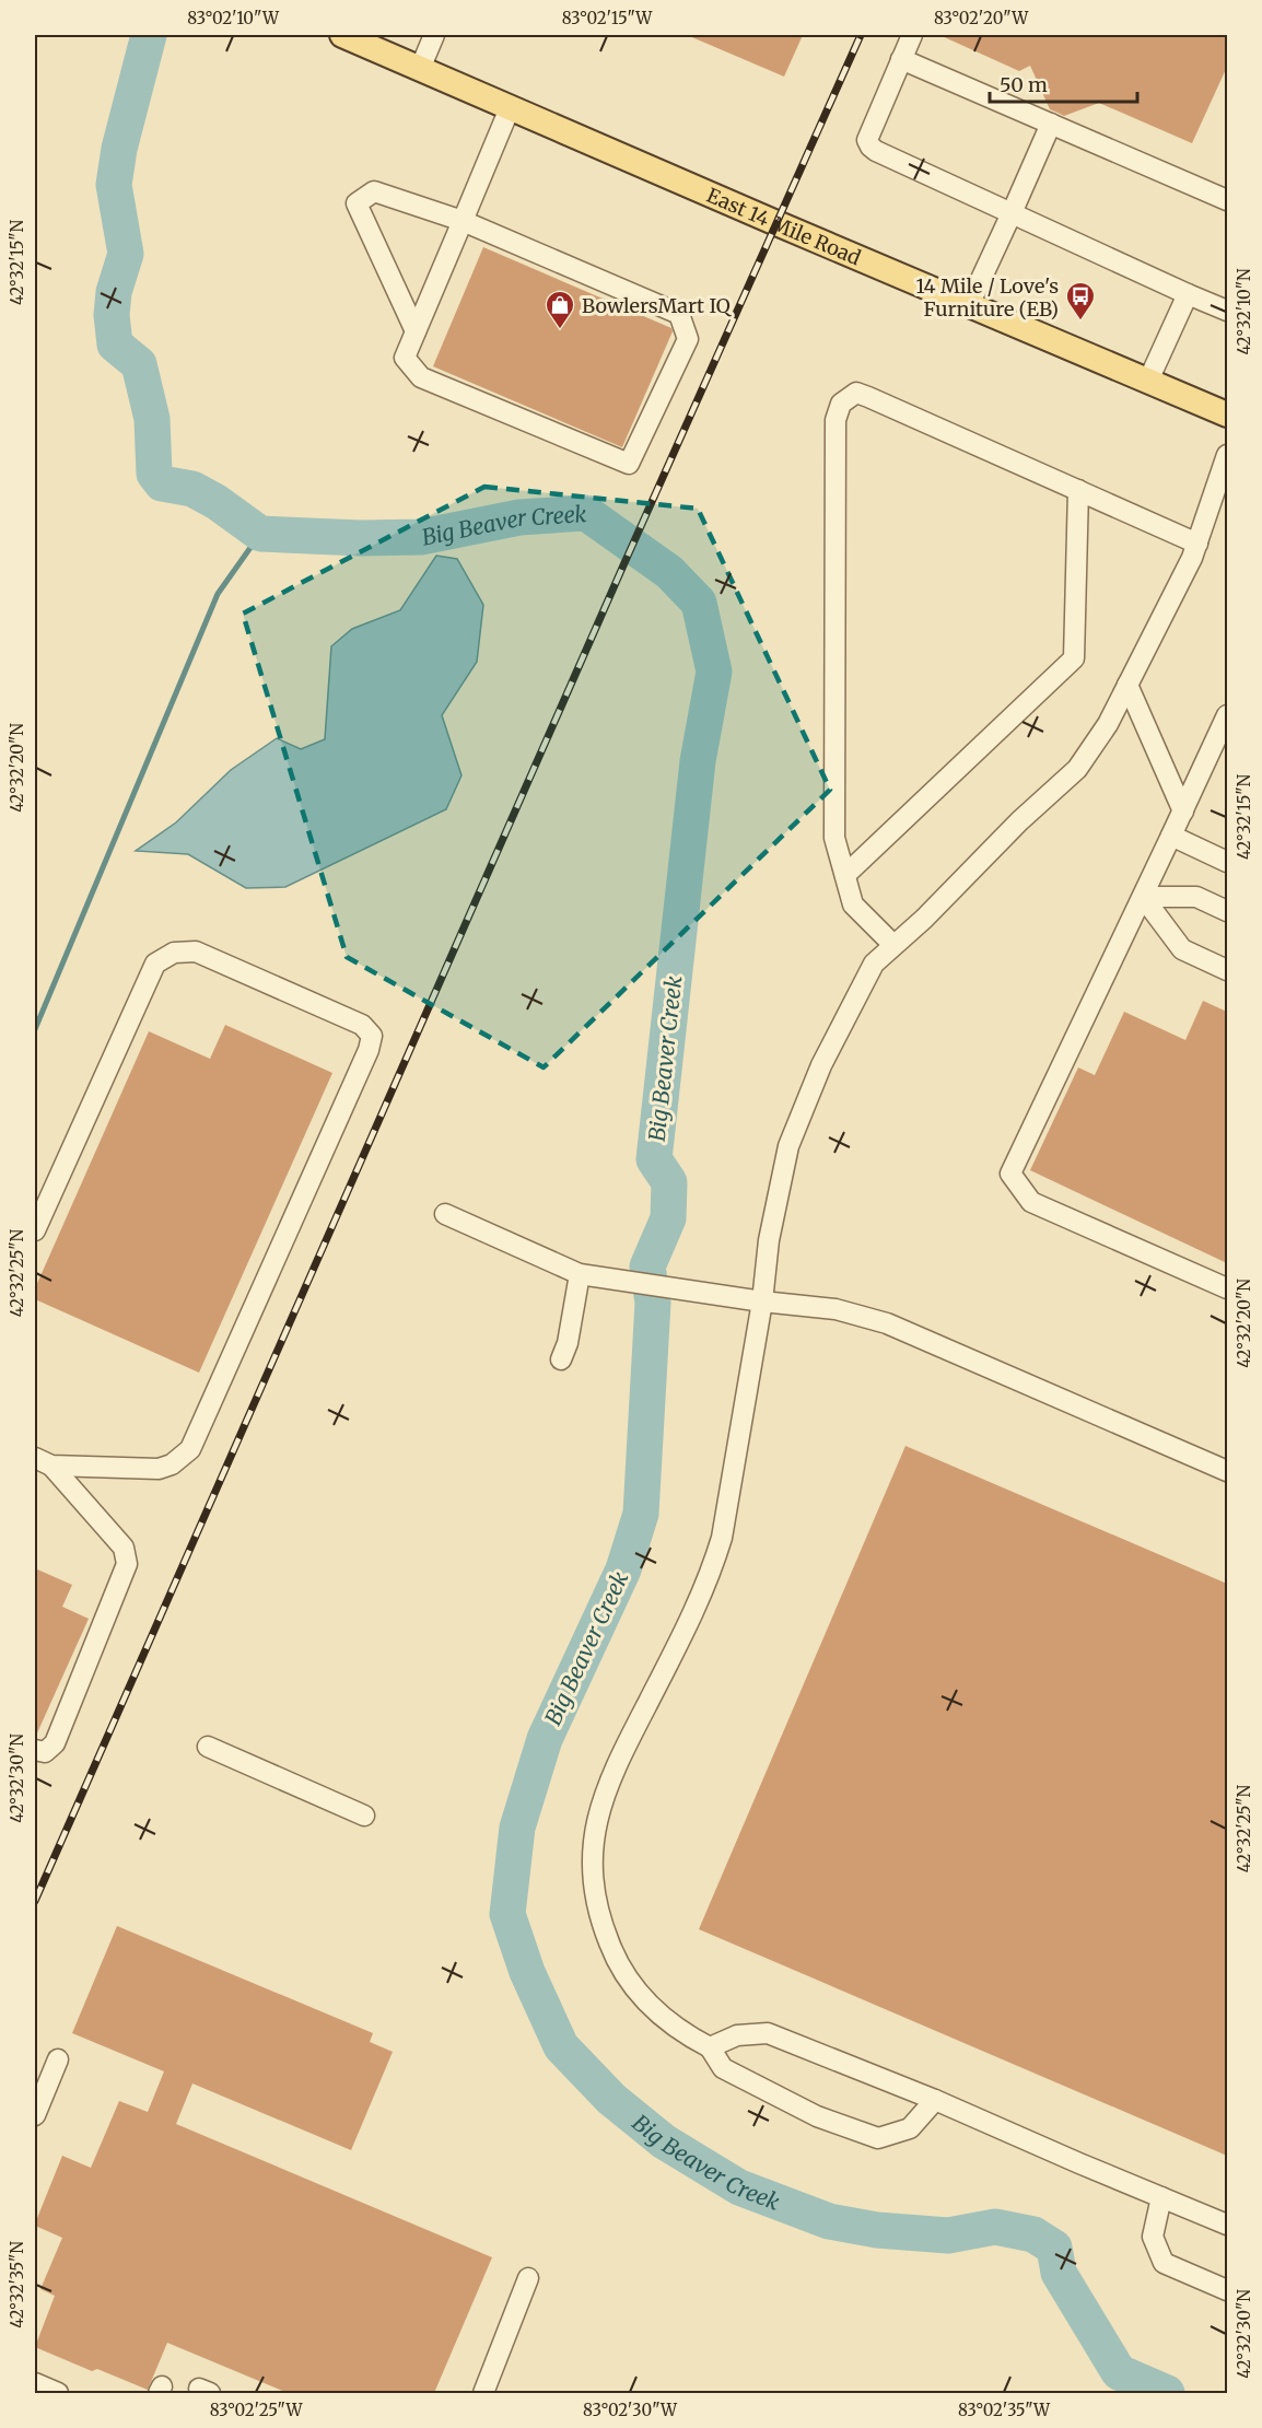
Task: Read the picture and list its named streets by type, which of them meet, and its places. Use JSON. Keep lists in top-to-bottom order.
{
  "streets": {
    "main road": ["East 14 Mile Road"]
  },
  "water": ["Big Beaver Creek"],
  "places": {
    "bus stop": ["14 Mile / Love's Furniture (EB)"],
    "shop": ["BowlersMart IQ"]
  },
  "scale_bar": "50 m",
  "coordinates": [
    "83°02'10\"W",
    "83°02'15\"W",
    "83°02'20\"W",
    "42°32'15\"N",
    "42°32'10\"N",
    "42°32'20\"N",
    "42°32'25\"N",
    "42°32'30\"N",
    "42°32'35\"N",
    "83°02'25\"W",
    "83°02'30\"W",
    "83°02'35\"W"
  ]
}
